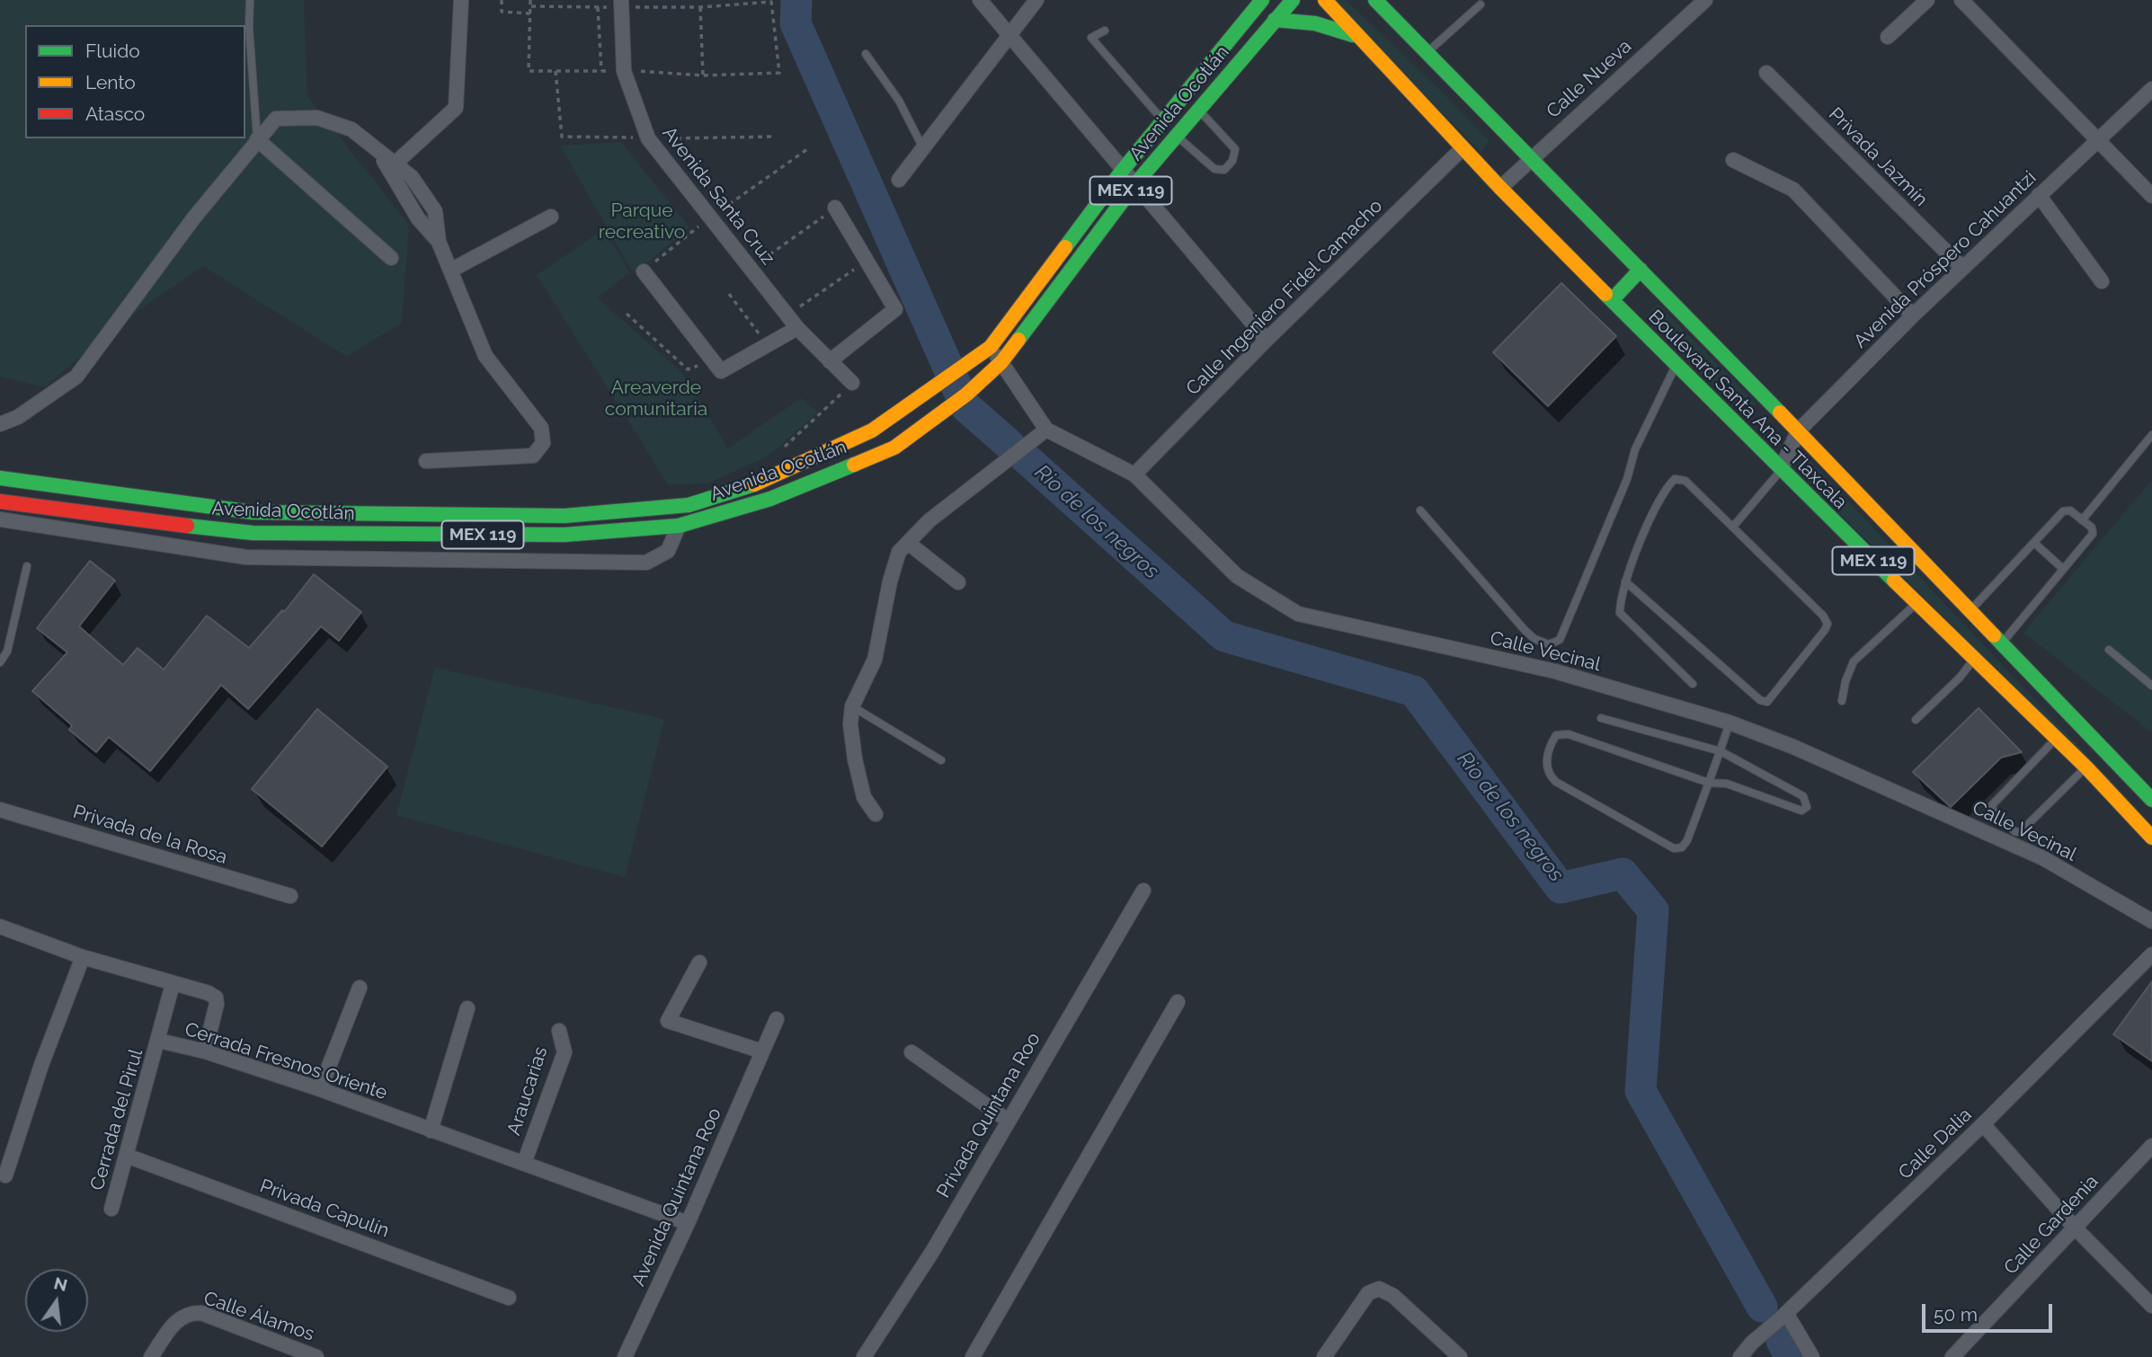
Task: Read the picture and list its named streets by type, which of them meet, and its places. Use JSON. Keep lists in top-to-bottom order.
{
  "streets": {
    "main road": ["Avenida Ocotlán", "MEX 119", "Boulevard Santa Ana - Tlaxcala"],
    "street": [
      "Calle Nueva",
      "Privada Jazmín",
      "Avenida Santa Cruz",
      "Avenida Próspero Cahuantzi",
      "Calle Ingeniero Fidel Camacho",
      "Calle Vecinal",
      "Privada de la Rosa",
      "Cerrada Fresnos Oriente",
      "Araucarias",
      "Privada Quintana Roo",
      "Cerrada del Pirul",
      "Calle Dalia",
      "Avenida Quintana Roo",
      "Privada Capulín",
      "Calle Gardenia",
      "Calle Álamos"
    ]
  },
  "crossings": [
    ["Calle Nueva", "Boulevard Santa Ana - Tlaxcala"],
    ["Avenida Ocotlán", "Calle Vecinal"],
    ["Privada Jazmín", "Avenida Próspero Cahuantzi"],
    ["Avenida Próspero Cahuantzi", "Boulevard Santa Ana - Tlaxcala"],
    ["Calle Ingeniero Fidel Camacho", "Boulevard Santa Ana - Tlaxcala"],
    ["Calle Ingeniero Fidel Camacho", "Calle Vecinal"],
    ["Cerrada Fresnos Oriente", "Araucarias"],
    ["Cerrada Fresnos Oriente", "Cerrada del Pirul"],
    ["Cerrada Fresnos Oriente", "Avenida Quintana Roo"],
    ["Cerrada del Pirul", "Privada Capulín"]
  ],
  "water": ["Rio de los negros"],
  "parks": ["Parque recreativo", "Areaverde comunitaria"],
  "legend": ["Fluido", "Lento", "Atasco"],
  "scale_bar": "50 m",
  "north": "top"
}
